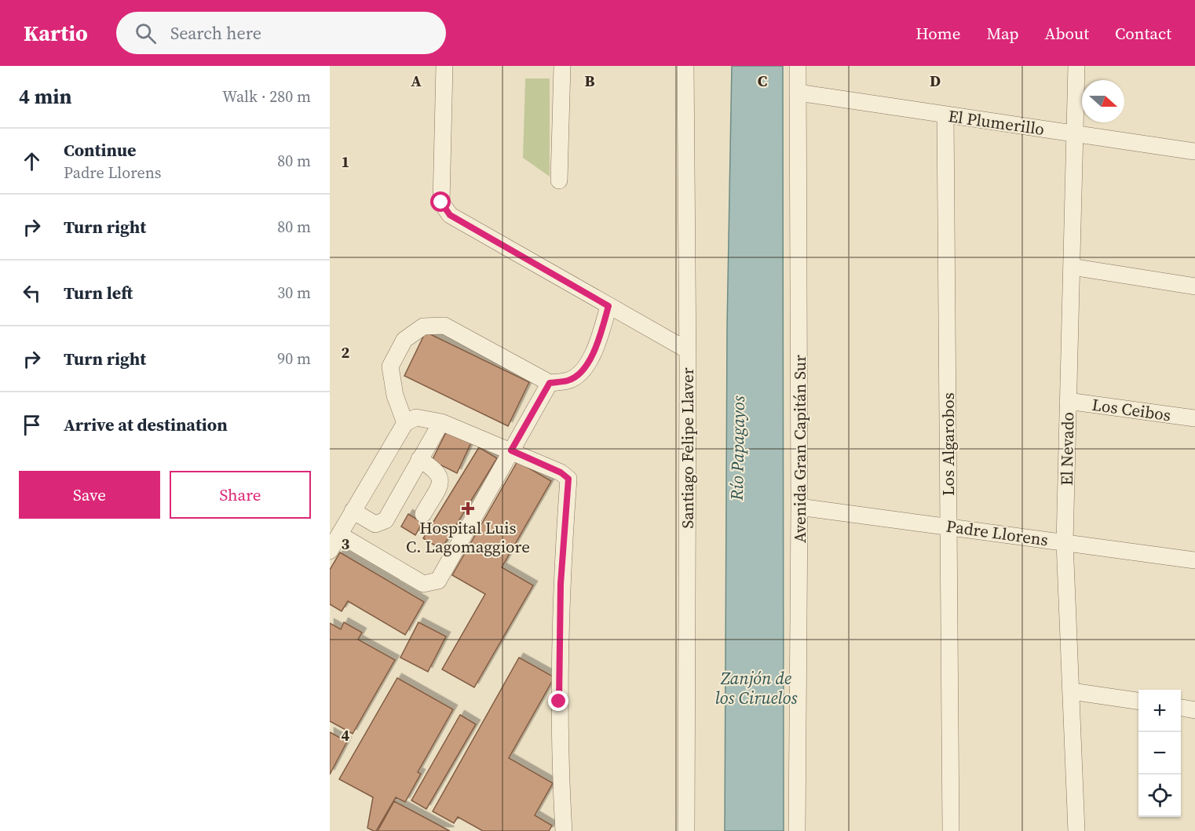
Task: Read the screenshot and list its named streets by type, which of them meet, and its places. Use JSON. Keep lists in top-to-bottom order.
{
  "streets": {
    "street": [
      "El Plumerillo",
      "Los Ceibos",
      "Los Algarobos",
      "Santiago Felipe Llaver",
      "Avenida Gran Capitán Sur",
      "El Nevado",
      "Padre Llorens"
    ]
  },
  "crossings": [
    ["El Plumerillo", "Los Algarobos"],
    ["El Plumerillo", "Avenida Gran Capitán Sur"],
    ["El Plumerillo", "El Nevado"],
    ["Los Ceibos", "El Nevado"],
    ["Los Algarobos", "Padre Llorens"],
    ["Avenida Gran Capitán Sur", "Padre Llorens"],
    ["El Nevado", "Padre Llorens"]
  ],
  "water": ["Río Papagayos", "Zanjón de los Ciruelos"],
  "places": {
    "health": ["Hospital Luis C. Lagomaggiore"]
  },
  "north": "right",
  "page": {
    "header": "Kartio",
    "search": "Search here",
    "nav": [
      "Home",
      "Map",
      "About",
      "Contact"
    ],
    "heading": ["4 min", "Walk · 280 m"],
    "list": [
      ["Continue", "Padre Llorens", "80 m"],
      ["Turn right", "80 m"],
      ["Turn left", "30 m"],
      ["Turn right", "90 m"],
      "Arrive at destination"
    ],
    "buttons": ["Save", "Share"],
    "map_buttons": ["+", "−"]
  },
  "grid": {
    "columns": [
      "A",
      "B",
      "C",
      "D"
    ],
    "rows": [
      "1",
      "2",
      "3",
      "4"
    ]
  }
}
